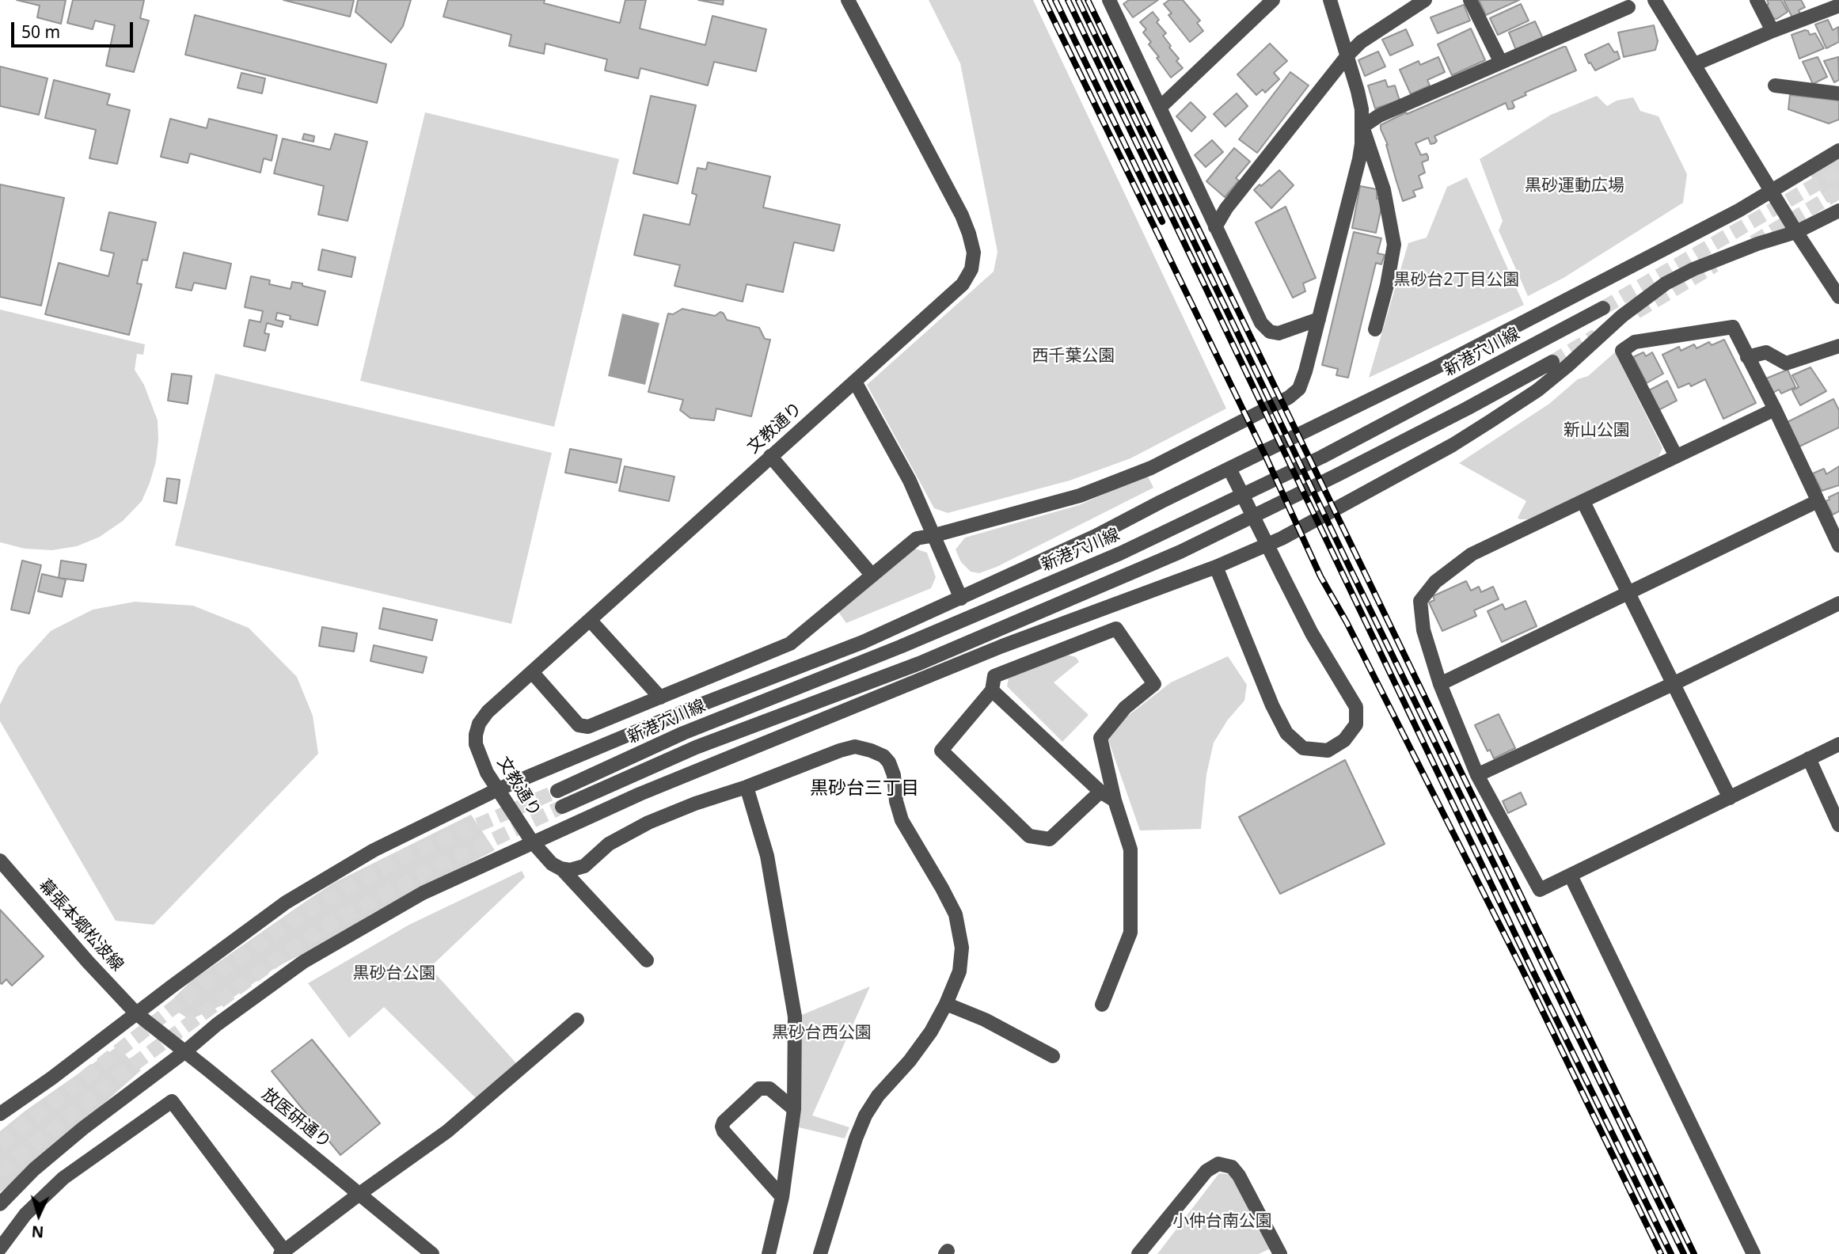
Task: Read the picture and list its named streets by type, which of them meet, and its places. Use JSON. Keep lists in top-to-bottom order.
{
  "streets": {
    "street": [
      "新港穴川線",
      "文教通り",
      "幕張本郷松波線",
      "放医研通り"
    ]
  },
  "crossings": [
    ["幕張本郷松波線", "放医研通り"]
  ],
  "districts": ["黒砂台三丁目"],
  "parks": [
    "黒砂運動広場",
    "黒砂台2丁目公園",
    "西千葉公園",
    "新山公園",
    "黒砂台公園",
    "黒砂台西公園",
    "小仲台南公園"
  ],
  "scale_bar": "50 m",
  "north": "bottom"
}
